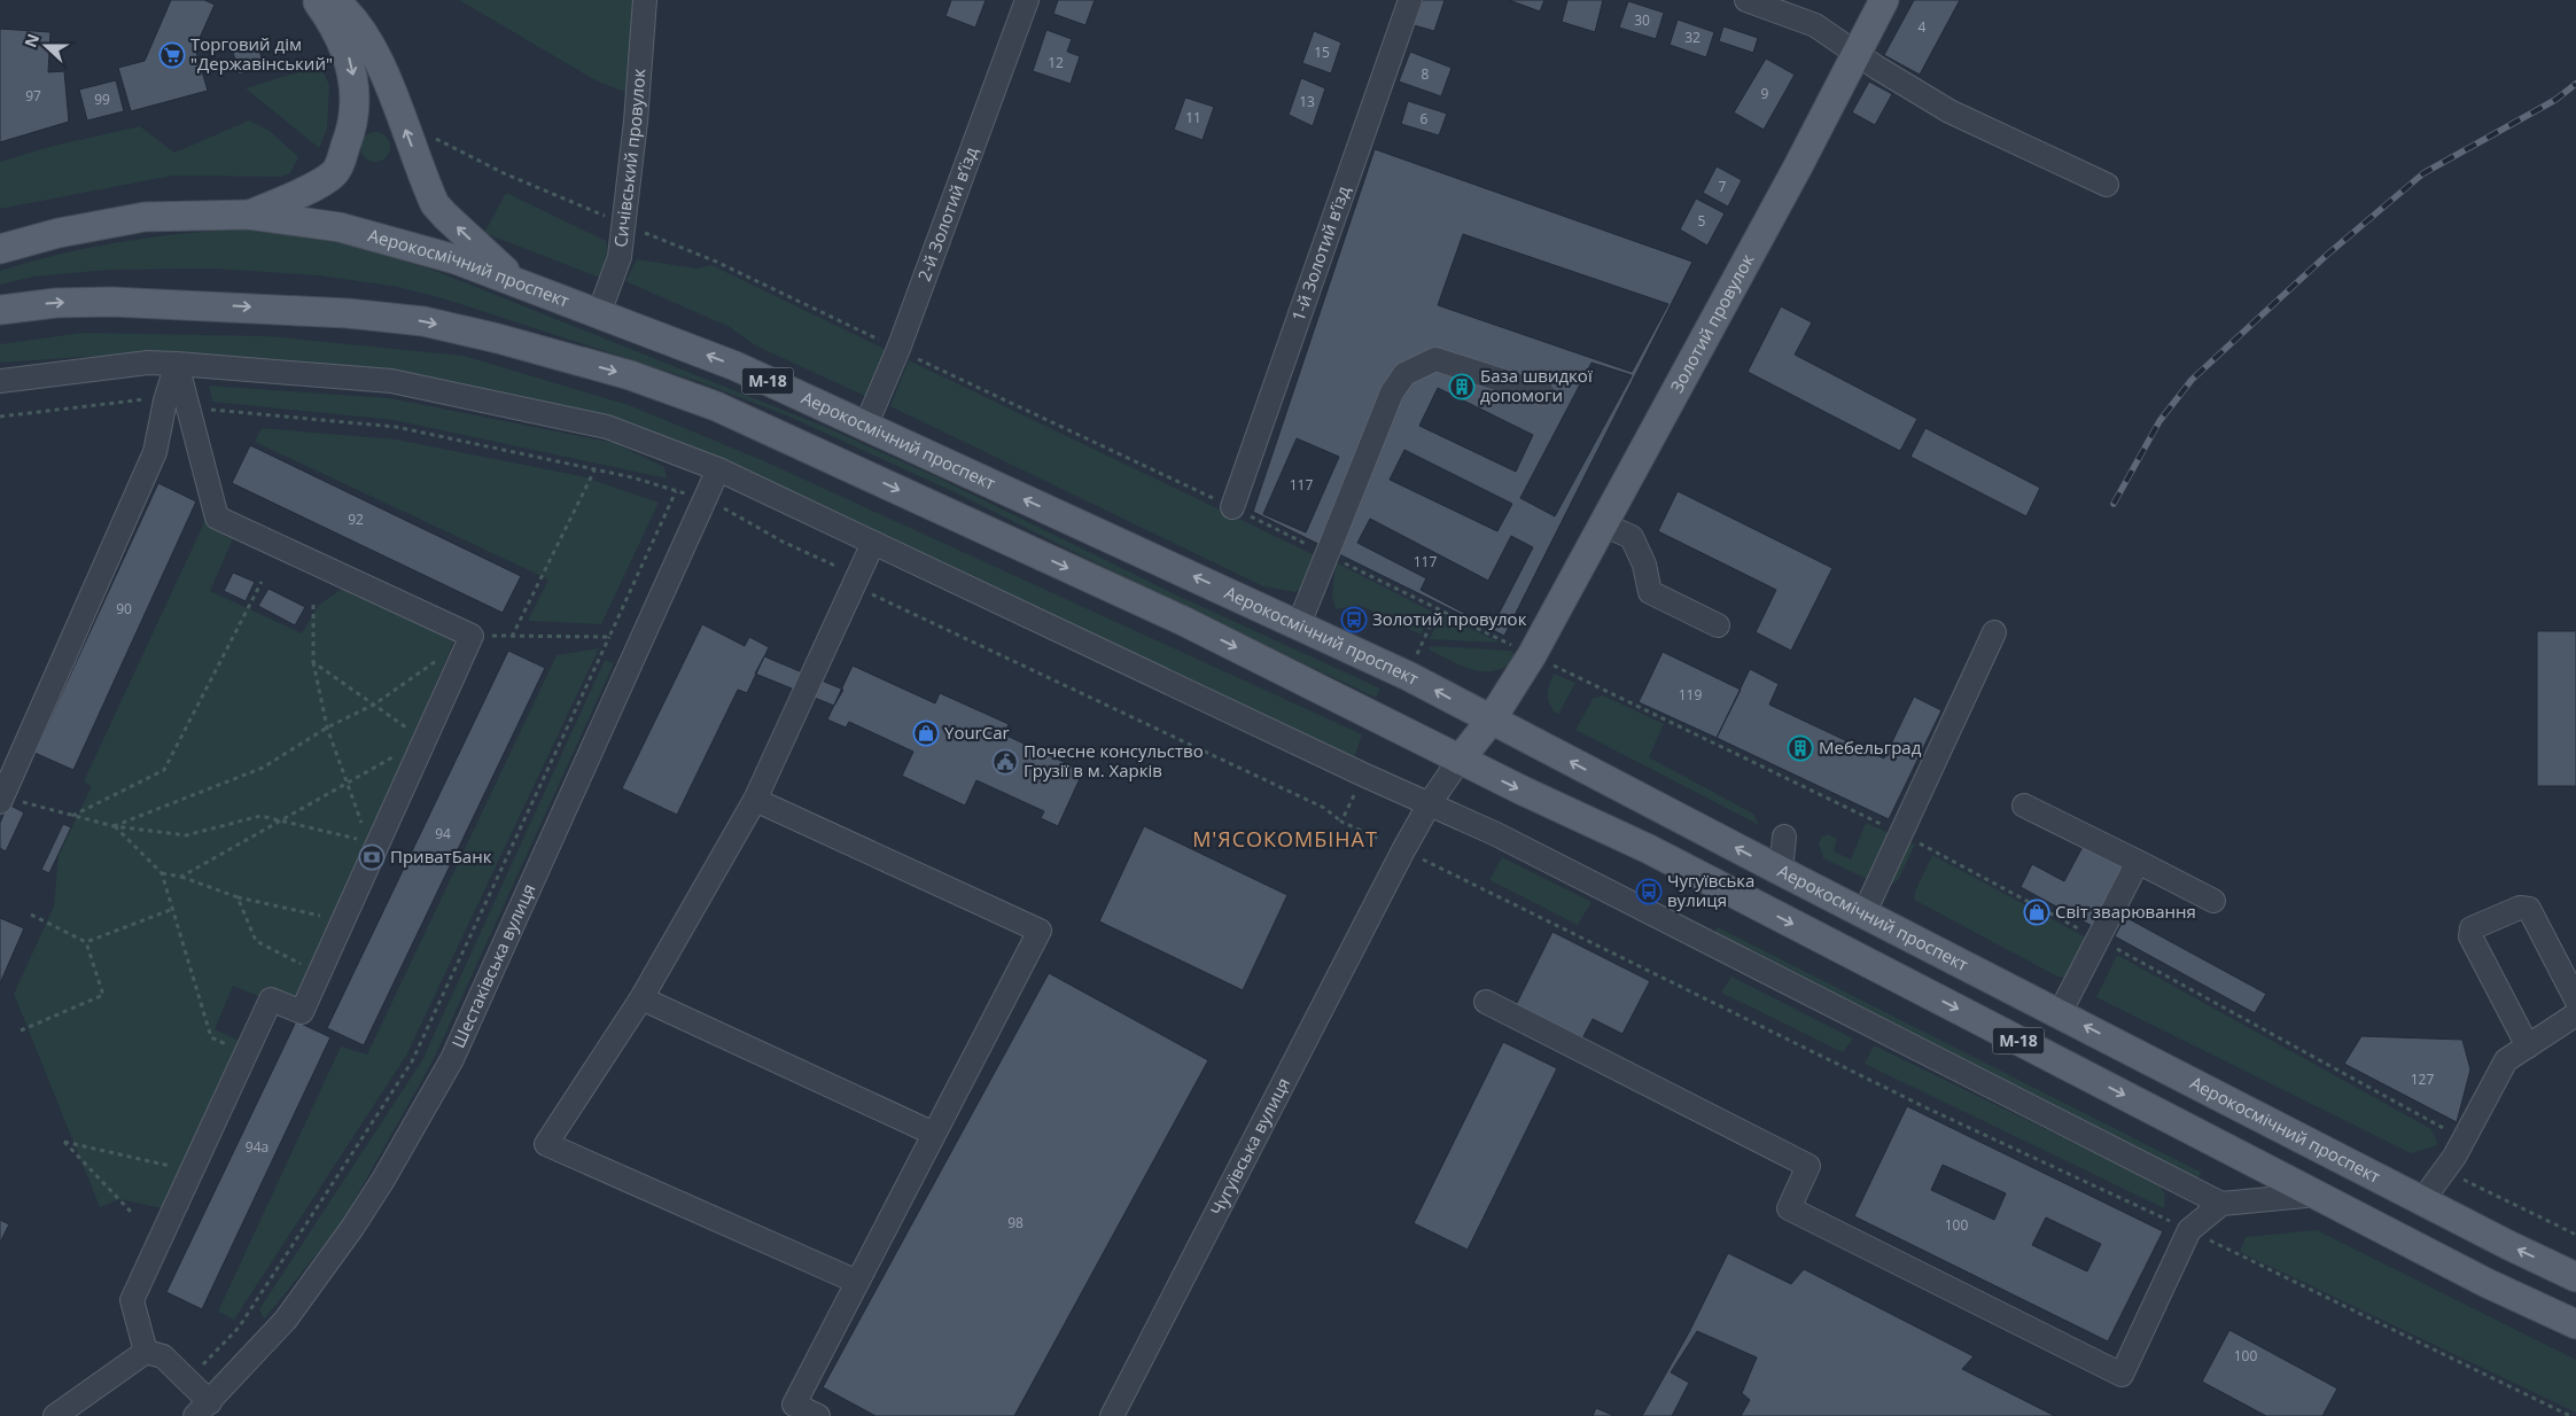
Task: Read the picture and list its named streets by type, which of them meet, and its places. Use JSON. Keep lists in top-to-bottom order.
{
  "streets": {
    "main road": ["Аерокосмічний проспект", "Золотий провулок", "М-18"],
    "street": [
      "Сичівський провулок",
      "2-й Золотий в’їзд",
      "1-й Золотий в’їзд",
      "Шестаківська вулиця",
      "Чугуївська вулиця"
    ]
  },
  "crossings": [
    ["Сичівський провулок", "Аерокосмічний проспект"],
    ["2-й Золотий в’їзд", "Аерокосмічний проспект"],
    ["Аерокосмічний проспект", "Золотий провулок"],
    ["Золотий провулок", "М-18"],
    ["Золотий провулок", "Чугуївська вулиця"],
    ["М-18", "Чугуївська вулиця"]
  ],
  "districts": ["М'ЯСОКОМБІНАТ"],
  "places": {
    "supermarket": ["Торговий дім \"Державінський\""],
    "building": ["База швидкої допомоги", "Мебельград"],
    "bus stop": ["Золотий провулок", "Чугуївська вулиця"],
    "shop": ["YourCar", "Світ зварювання"],
    "public building": ["Почесне консульство Грузії в м. Харків"],
    "bank": ["ПриватБанк"]
  },
  "house_numbers": [
    "30",
    "4",
    "32",
    "15",
    "12",
    "8",
    "9",
    "97",
    "99",
    "13",
    "11",
    "6",
    "7",
    "5",
    "117",
    "92",
    "117",
    "90",
    "119",
    "94",
    "127",
    "94а",
    "98",
    "100",
    "100"
  ],
  "north": "left"
}
